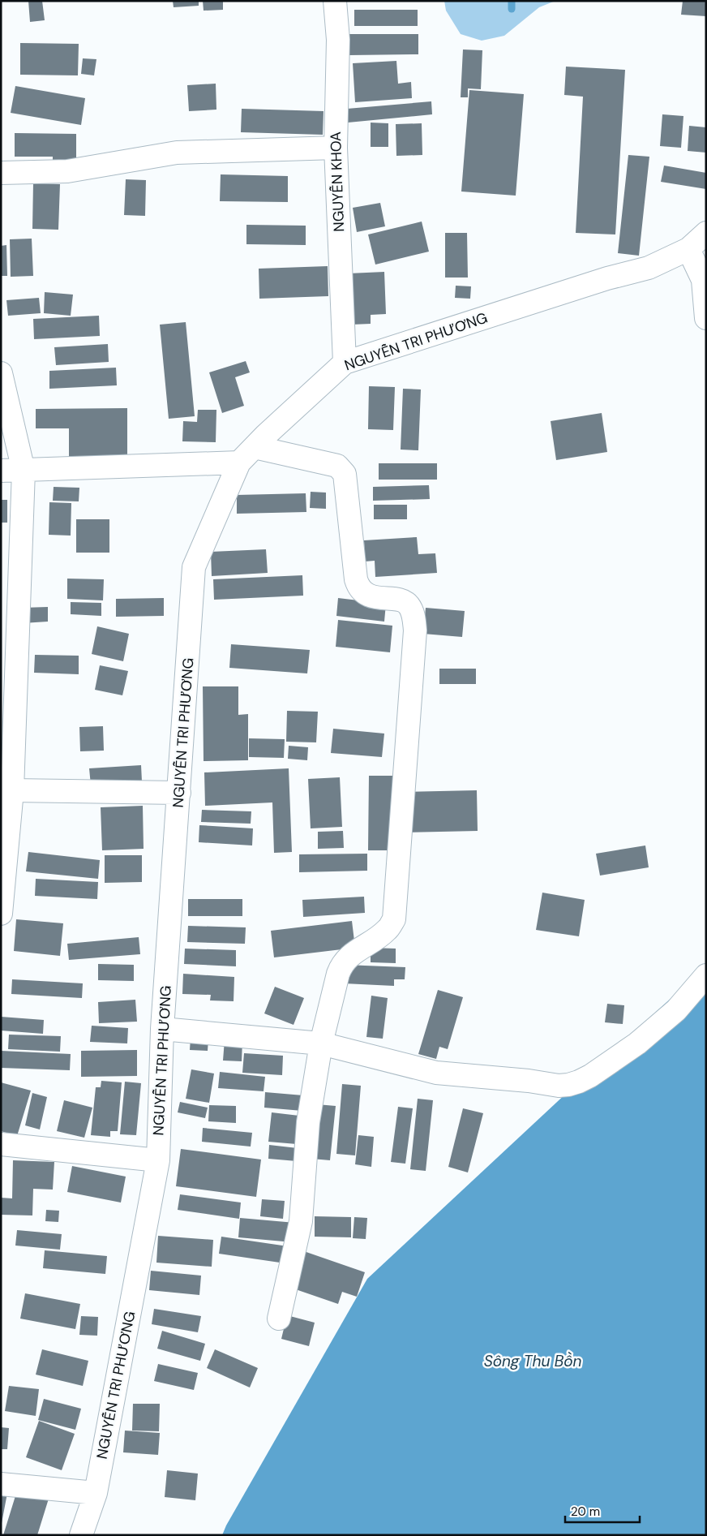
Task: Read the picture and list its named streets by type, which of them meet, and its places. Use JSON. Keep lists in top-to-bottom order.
{
  "streets": {
    "street": ["NGUYỄN KHOA", "NGUYỄN TRI PHƯƠNG"]
  },
  "crossings": [
    ["NGUYỄN KHOA", "NGUYỄN TRI PHƯƠNG"]
  ],
  "water": ["Sông Thu Bồn"],
  "scale_bar": "20 m"
}
